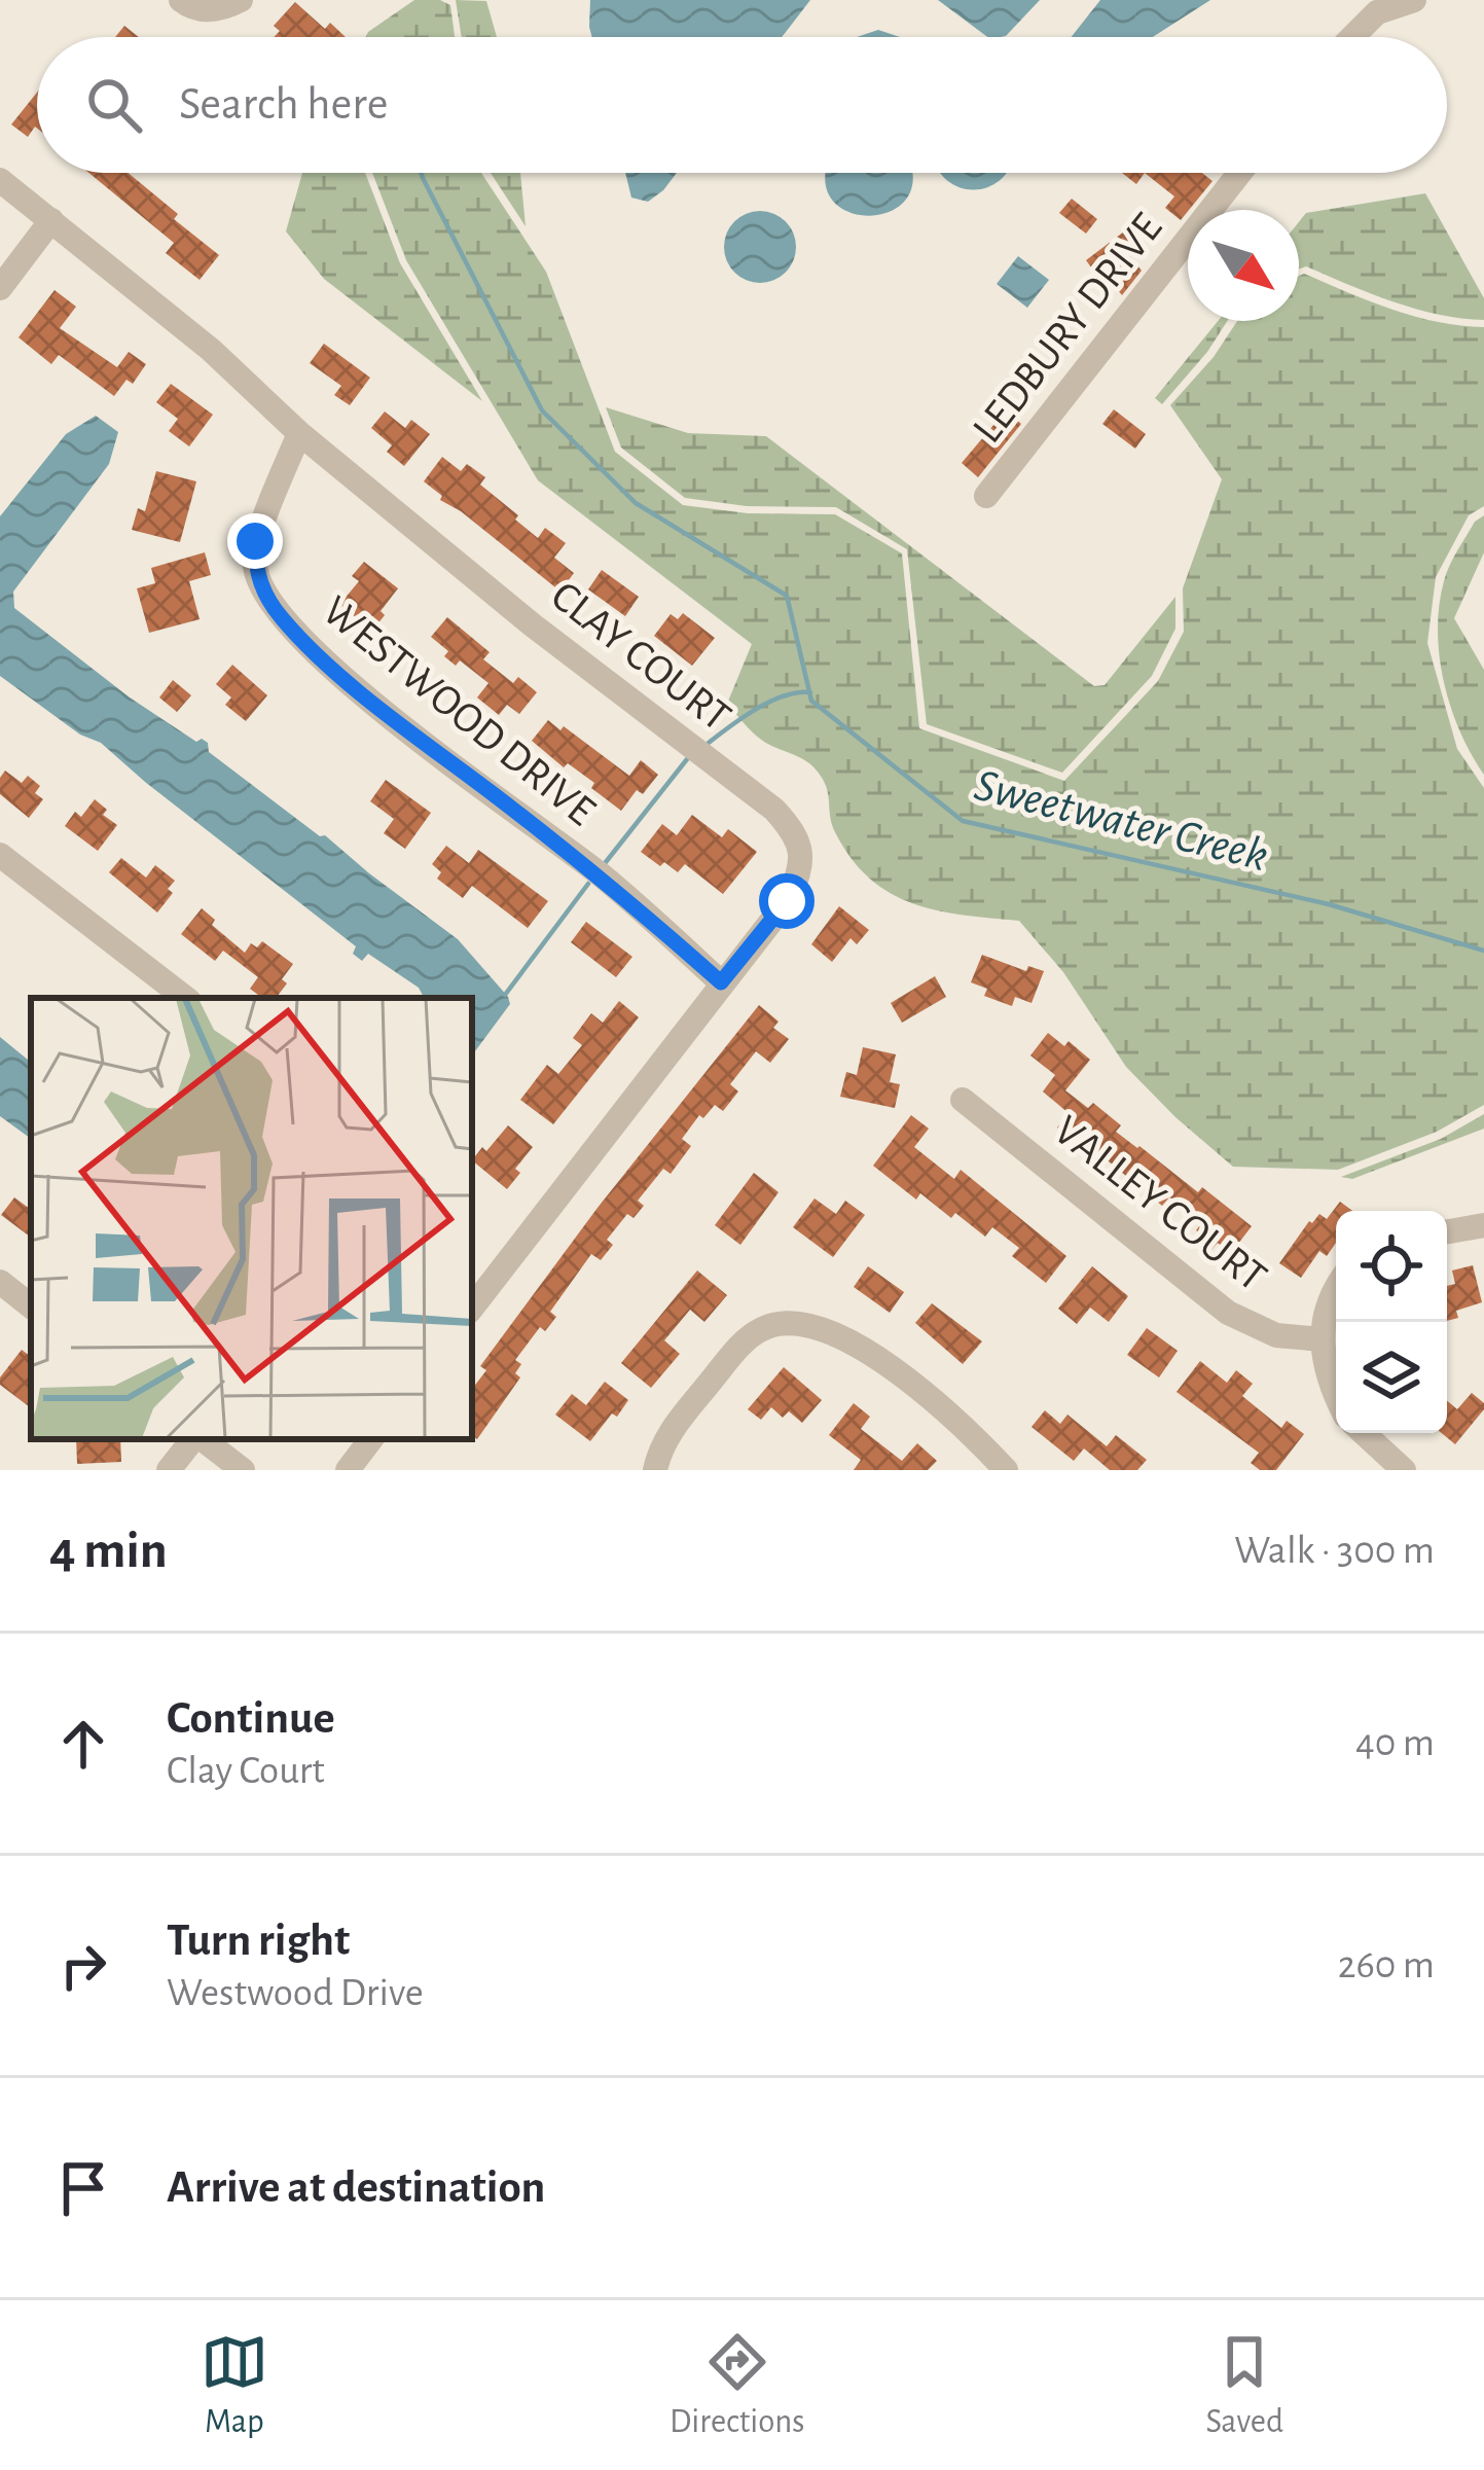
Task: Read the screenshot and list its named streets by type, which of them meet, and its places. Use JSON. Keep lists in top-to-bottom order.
{
  "streets": {
    "street": [
      "LEDBURY DRIVE",
      "CLAY COURT",
      "WESTWOOD DRIVE",
      "VALLEY COURT"
    ]
  },
  "crossings": [
    ["CLAY COURT", "WESTWOOD DRIVE"]
  ],
  "water": ["Sweetwater Creek"],
  "north": "bottom right",
  "page": {
    "search": "Search here",
    "heading": ["4 min", "Walk · 300 m"],
    "list": [
      ["Continue", "Clay Court", "40 m"],
      ["Turn right", "Westwood Drive", "260 m"],
      "Arrive at destination"
    ],
    "nav": ["Map", "Directions", "Saved"]
  }
}
